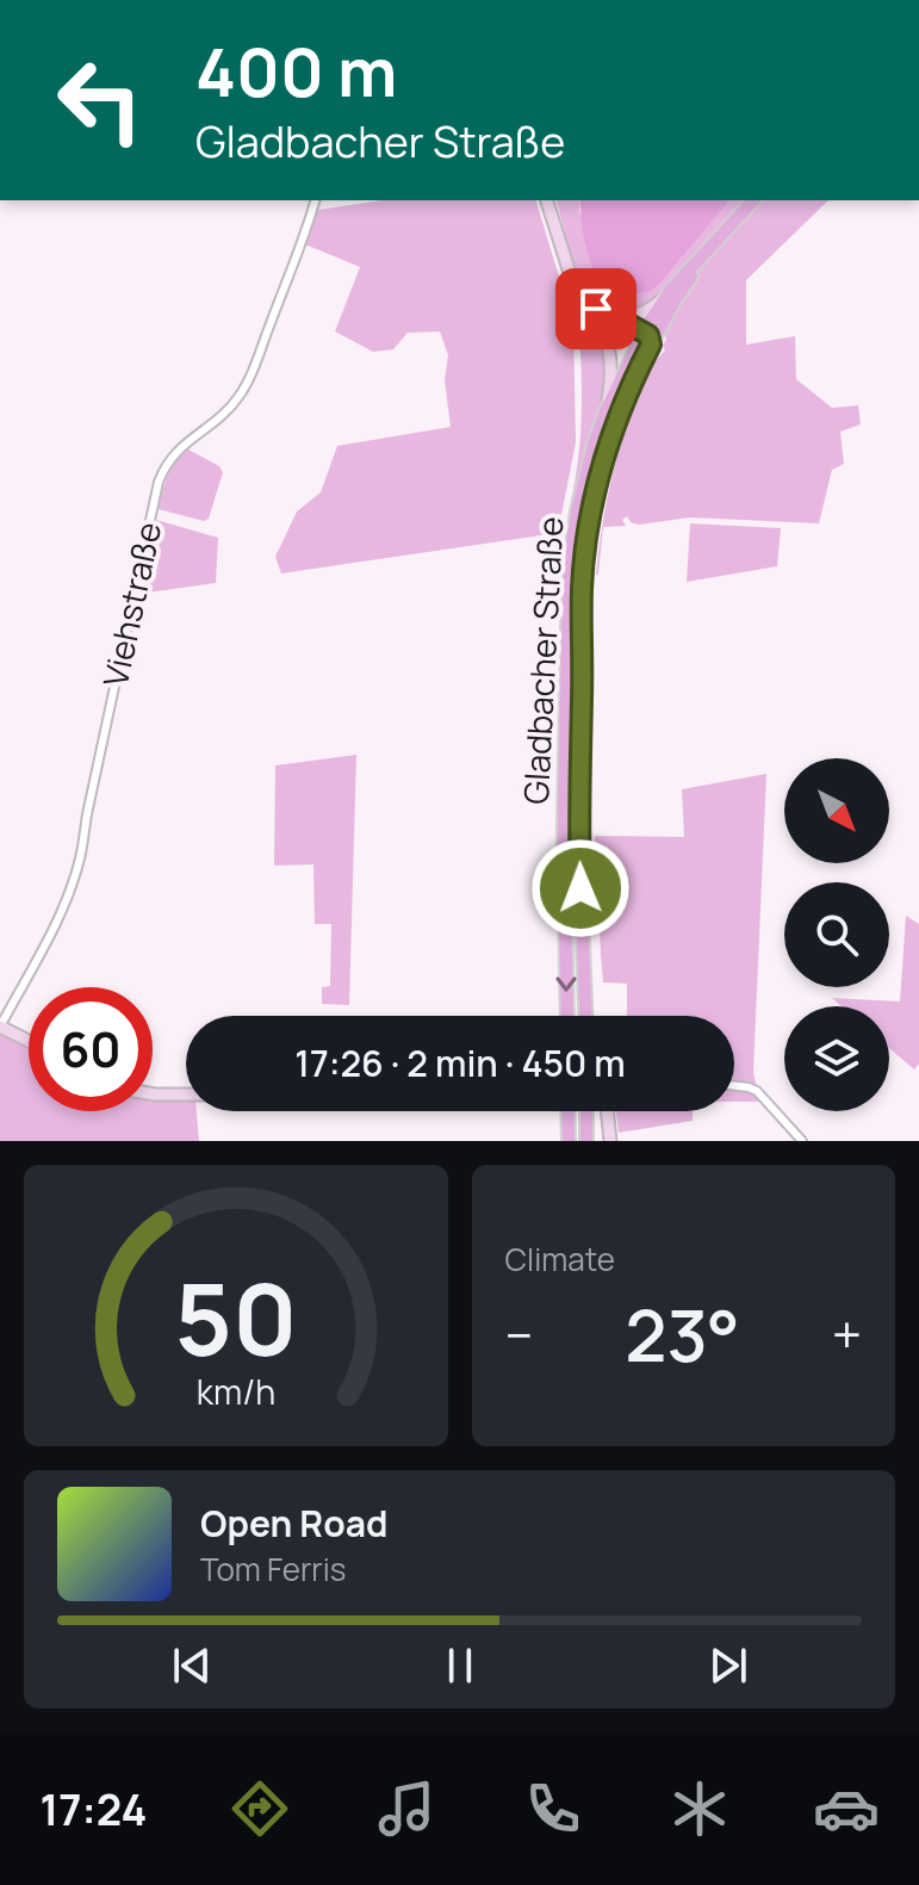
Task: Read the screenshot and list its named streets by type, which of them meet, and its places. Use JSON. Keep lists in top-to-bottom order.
{
  "streets": {
    "main road": ["Gladbacher Straße"],
    "street": ["Viehstraße"]
  },
  "north": "bottom right",
  "page": {
    "turn": ["400 m", "Gladbacher Straße"],
    "limit": "60",
    "trip": "17:26 · 2 min · 450 m",
    "tile": "Climate",
    "heat": ["−", "23°", "+"],
    "song": ["Open Road", "Tom Ferris"],
    "tabs": "17:24",
    "gauge": ["50", "km/h"]
  }
}
